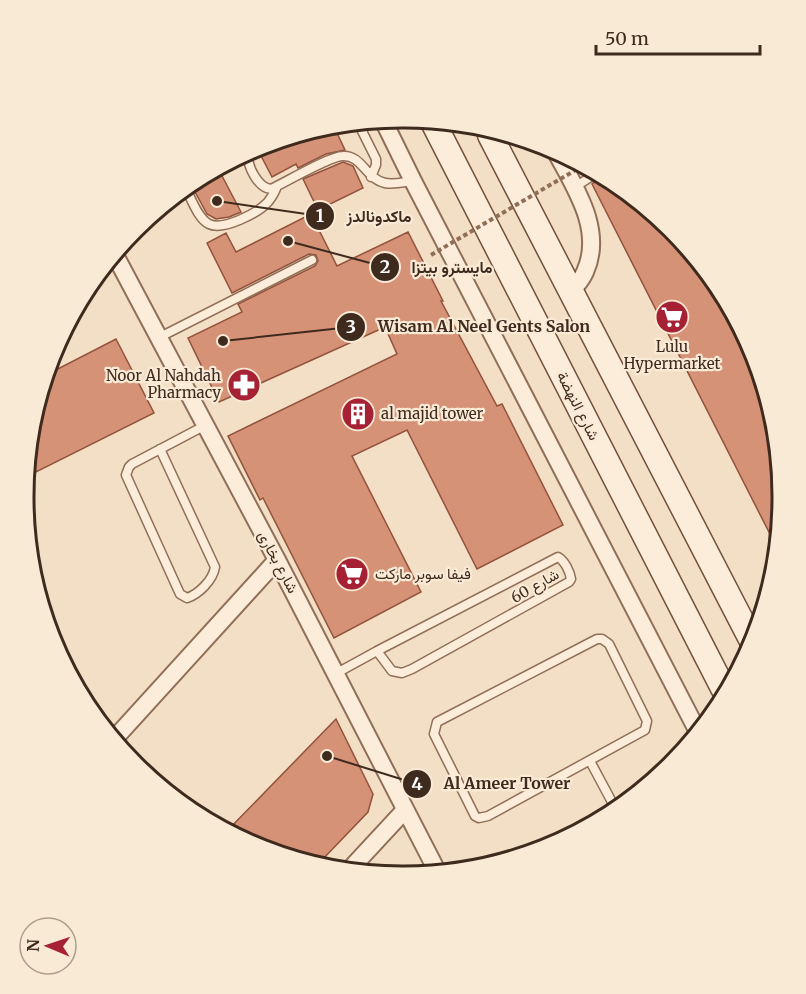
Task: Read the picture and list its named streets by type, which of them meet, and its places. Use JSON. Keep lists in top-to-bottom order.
{
  "streets": {
    "main road": ["شارع النهضة"],
    "street": ["شارع بخارى"],
    "lane": ["شارع 60"]
  },
  "crossings": [
    ["شارع بخارى", "شارع 60"]
  ],
  "places": {
    "other": [
      "ماكدونالدز",
      "مايسترو بيتزا",
      "Wisam Al Neel Gents Salon",
      "Al Ameer Tower"
    ],
    "supermarket": ["Lulu Hypermarket", "فيفا سوبر ماركت"],
    "pharmacy": ["Noor Al Nahdah Pharmacy"],
    "building": ["al majid tower"]
  },
  "scale_bar": "50 m",
  "north": "left"
}
